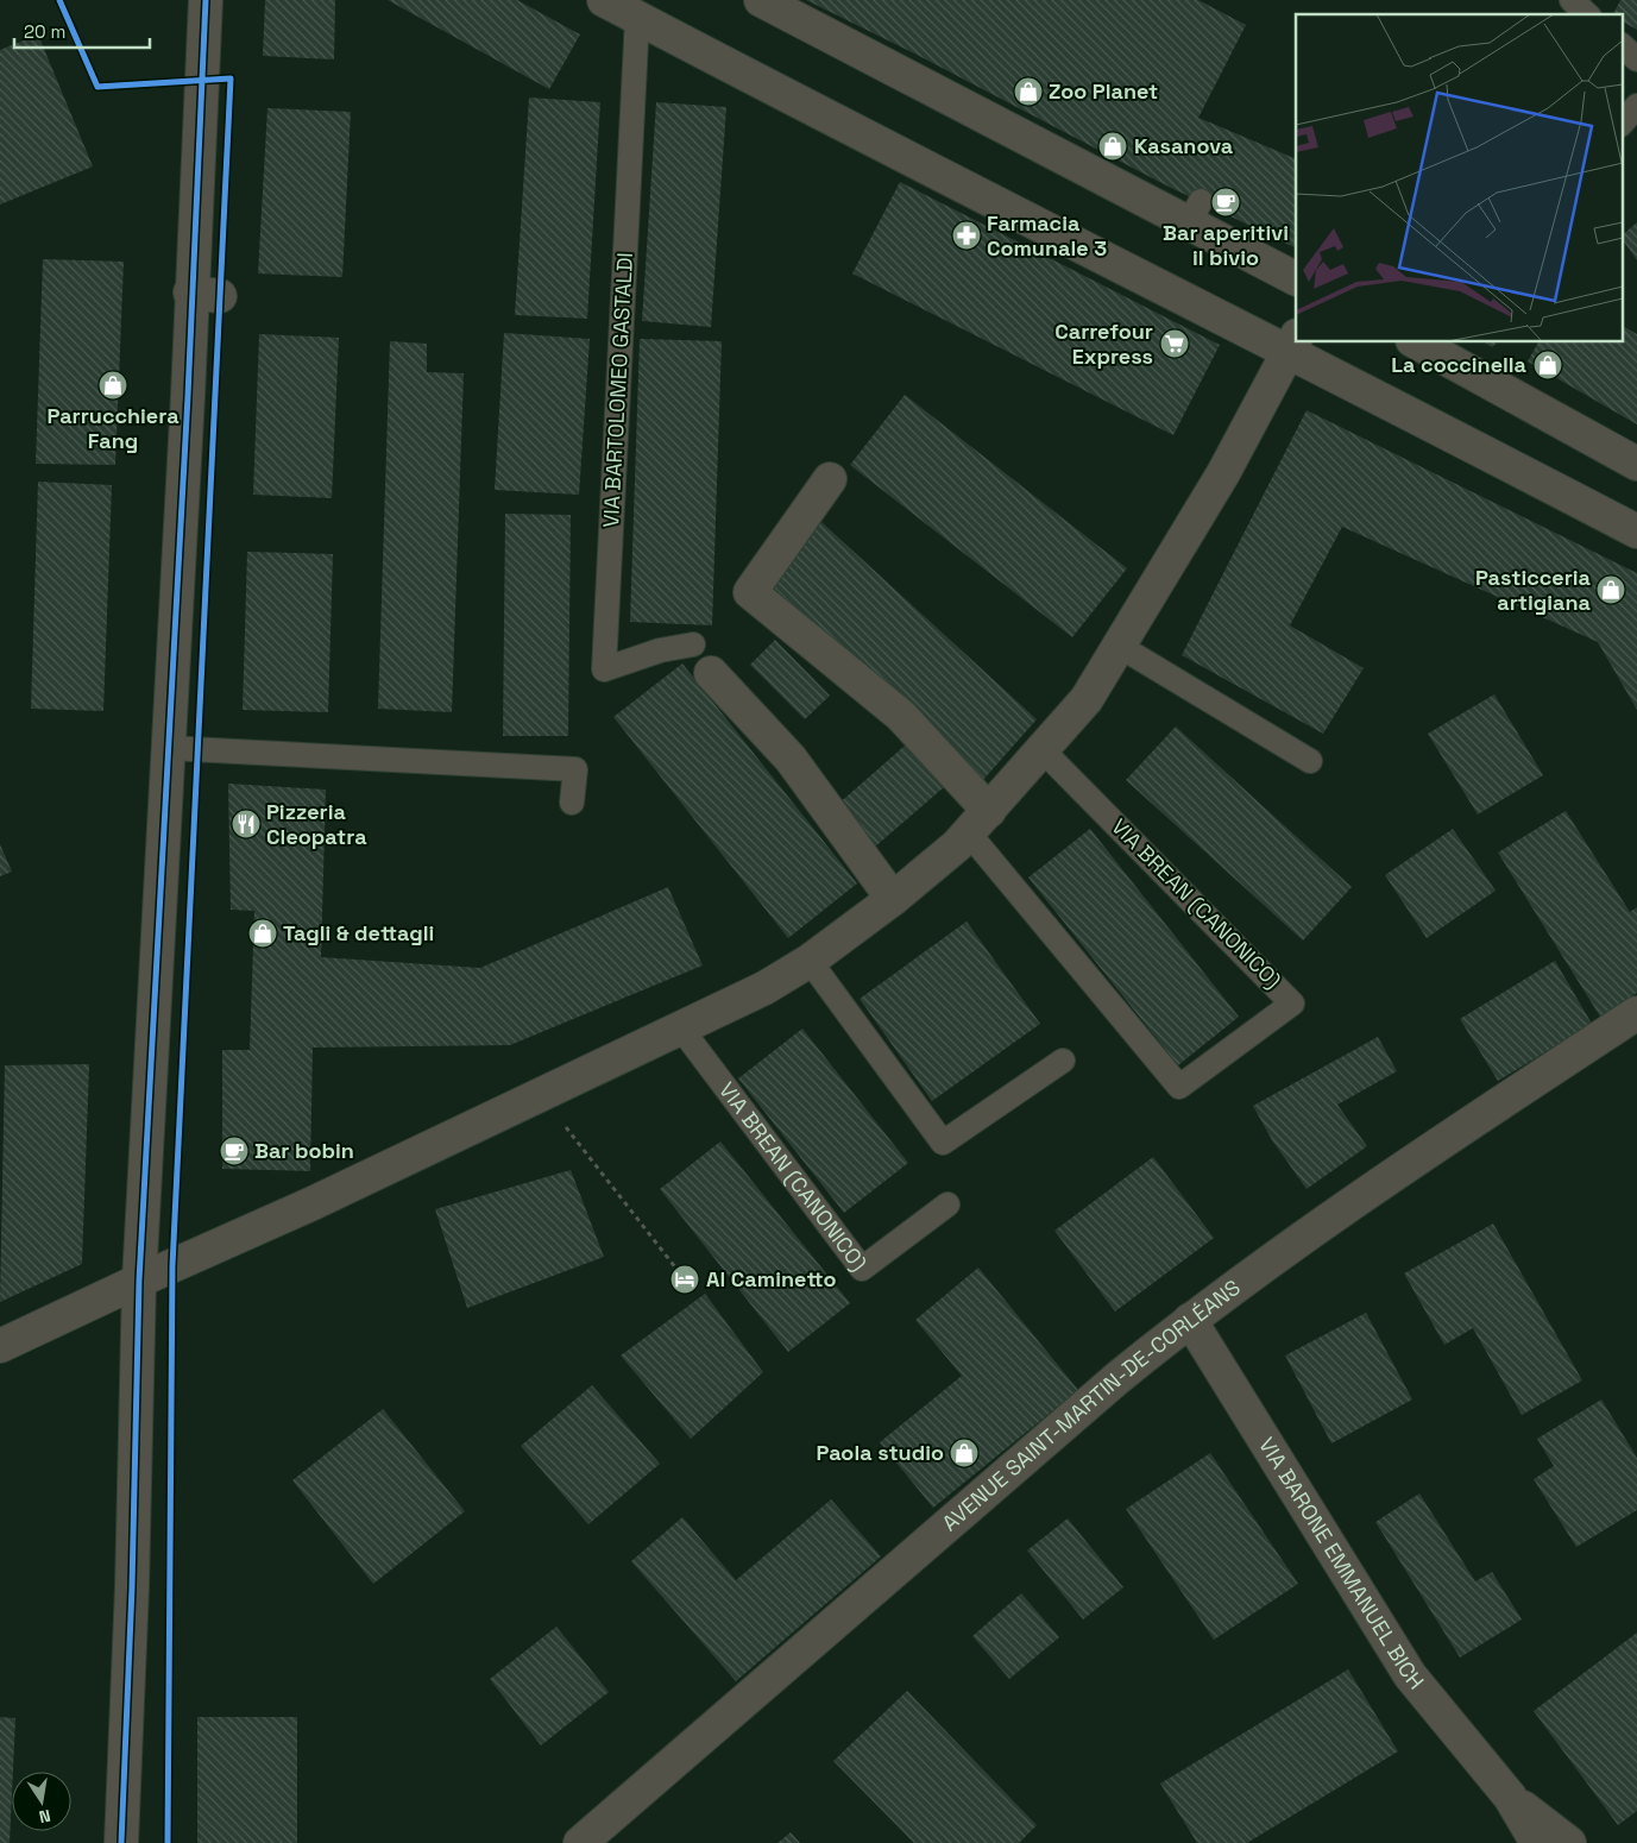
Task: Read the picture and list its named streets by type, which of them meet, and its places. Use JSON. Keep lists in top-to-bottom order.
{
  "streets": {
    "street": ["AVENUE SAINT-MARTIN-DE-CORLÉANS", "VIA BARONE EMMANUEL BICH"],
    "lane": ["VIA BARTOLOMEO GASTALDI", "VIA BREAN (CANONICO)"]
  },
  "crossings": [
    ["AVENUE SAINT-MARTIN-DE-CORLÉANS", "VIA BARONE EMMANUEL BICH"]
  ],
  "places": {
    "shop": [
      "Zoo Planet",
      "Kasanova",
      "La coccinella",
      "Parrucchiera Fang",
      "Pasticceria artigiana",
      "Tagli & dettagli",
      "Paola studio"
    ],
    "cafe": ["Bar aperitivi il bivio", "Bar bobin"],
    "pharmacy": ["Farmacia Comunale 3"],
    "supermarket": ["Carrefour Express"],
    "restaurant": ["Pizzeria Cleopatra"],
    "hotel": ["Al Caminetto"]
  },
  "scale_bar": "20 m",
  "north": "bottom"
}
